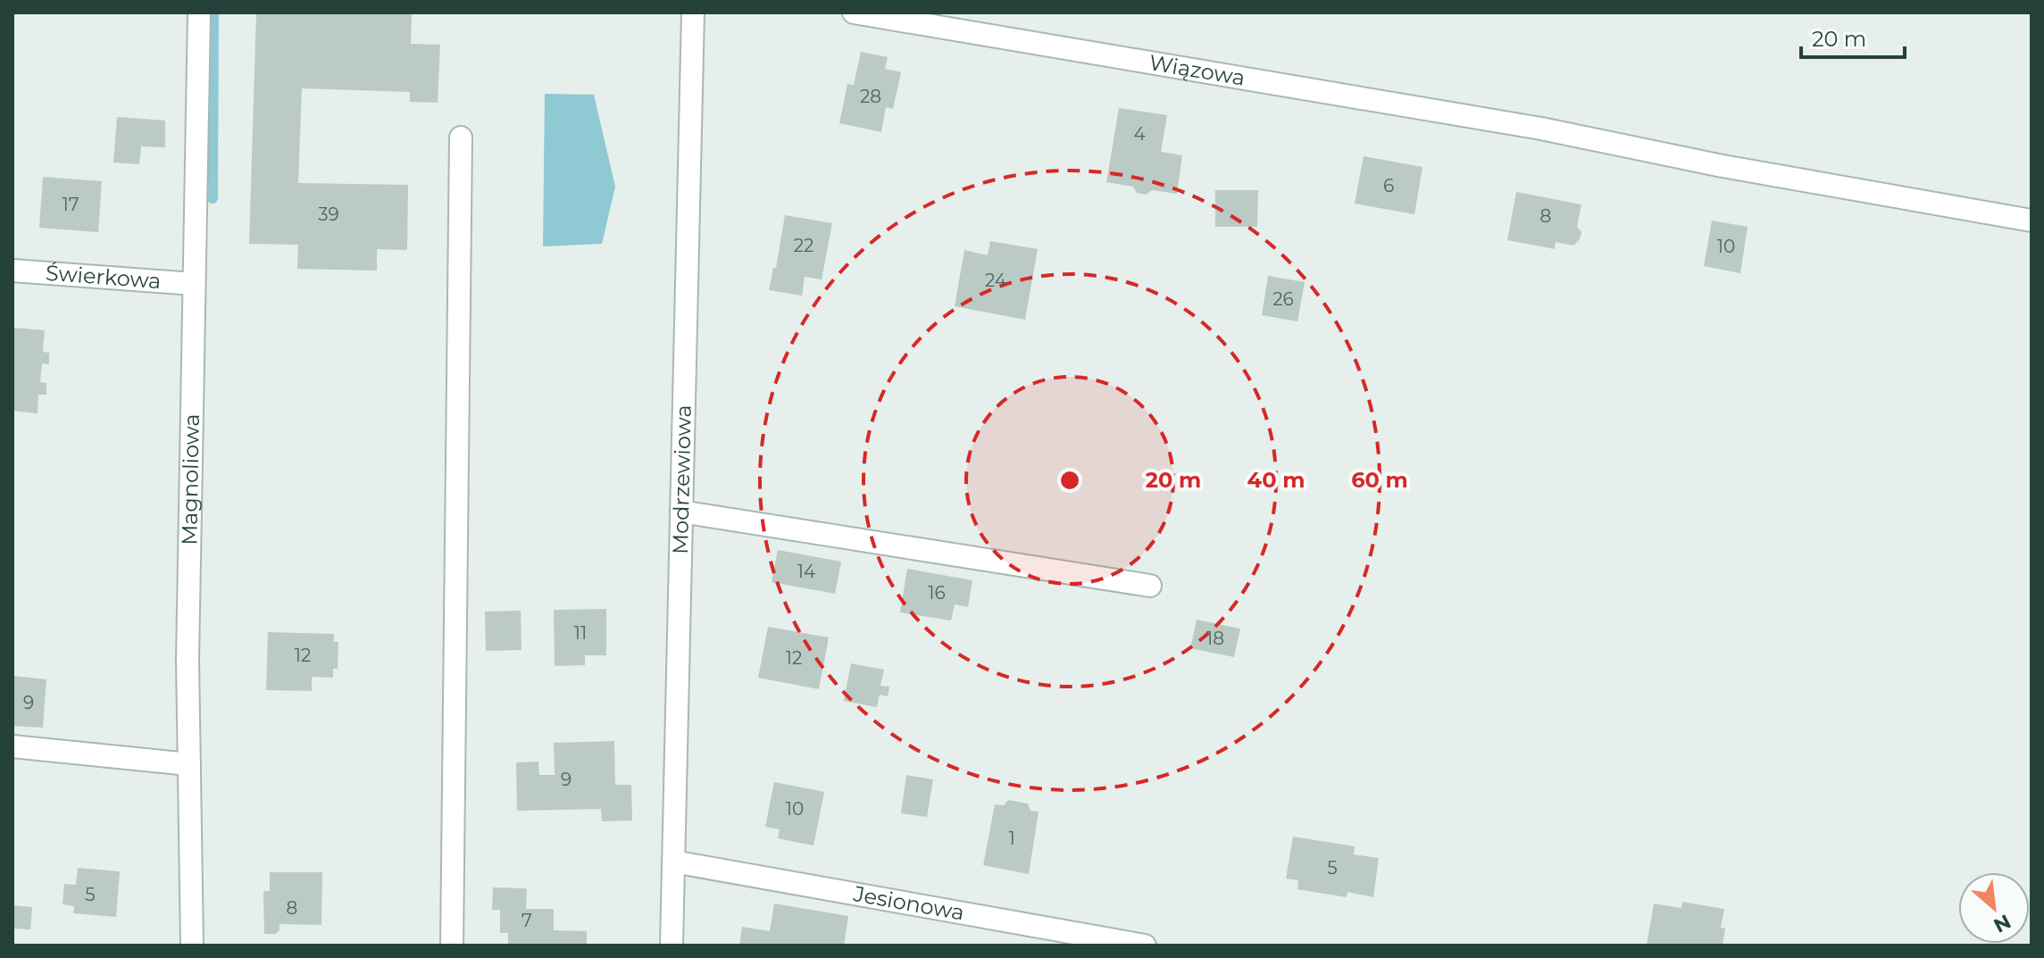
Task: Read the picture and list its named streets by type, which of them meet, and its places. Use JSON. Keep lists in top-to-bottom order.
{
  "streets": {
    "street": [
      "Wiązowa",
      "Świerkowa",
      "Magnoliowa",
      "Modrzewiowa",
      "Jesionowa"
    ]
  },
  "crossings": [
    ["Świerkowa", "Magnoliowa"],
    ["Modrzewiowa", "Jesionowa"]
  ],
  "house_numbers": [
    "28",
    "4",
    "6",
    "17",
    "39",
    "8",
    "22",
    "10",
    "24",
    "26",
    "14",
    "16",
    "11",
    "18",
    "12",
    "12",
    "9",
    "9",
    "10",
    "1",
    "5",
    "5",
    "8",
    "7"
  ],
  "scale_bar": "20 m",
  "north": "bottom right",
  "rings": ["20 m", "40 m", "60 m"]
}
